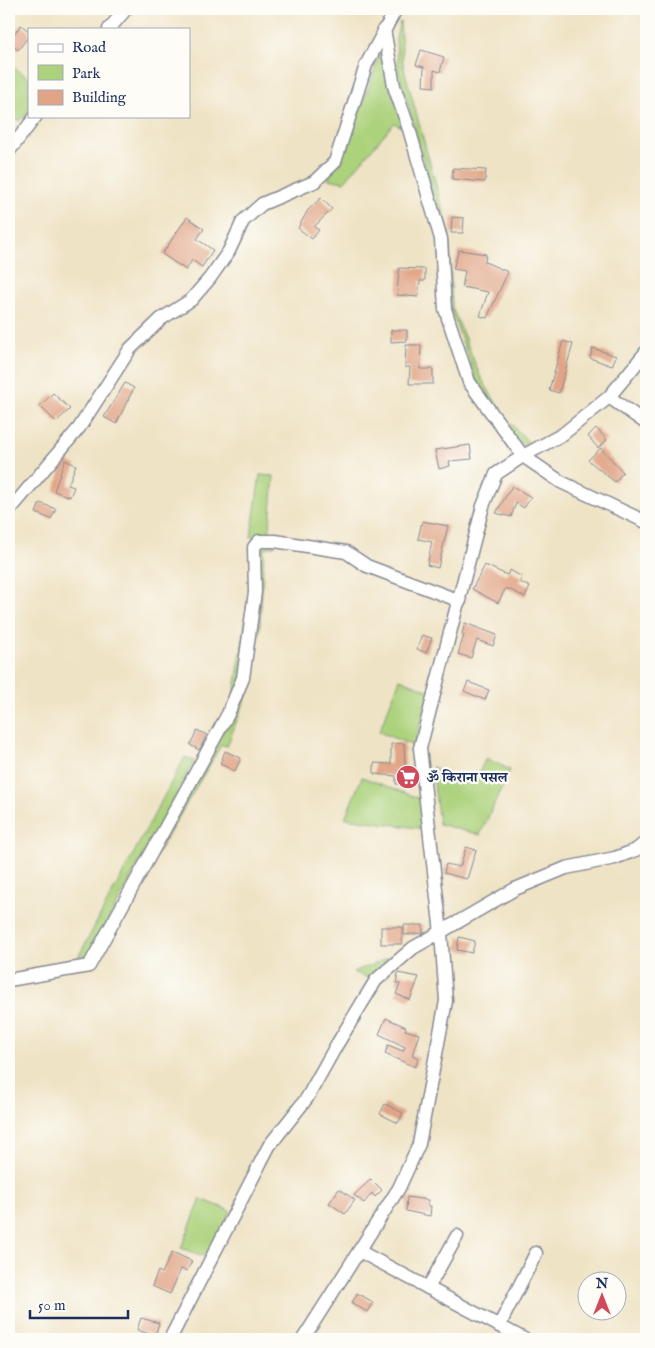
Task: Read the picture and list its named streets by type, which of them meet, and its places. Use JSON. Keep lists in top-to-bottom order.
{
  "places": {
    "supermarket": ["ॐ किराना पसल"]
  },
  "legend": ["Road", "Park", "Building"],
  "scale_bar": "50 m",
  "north": "top"
}
